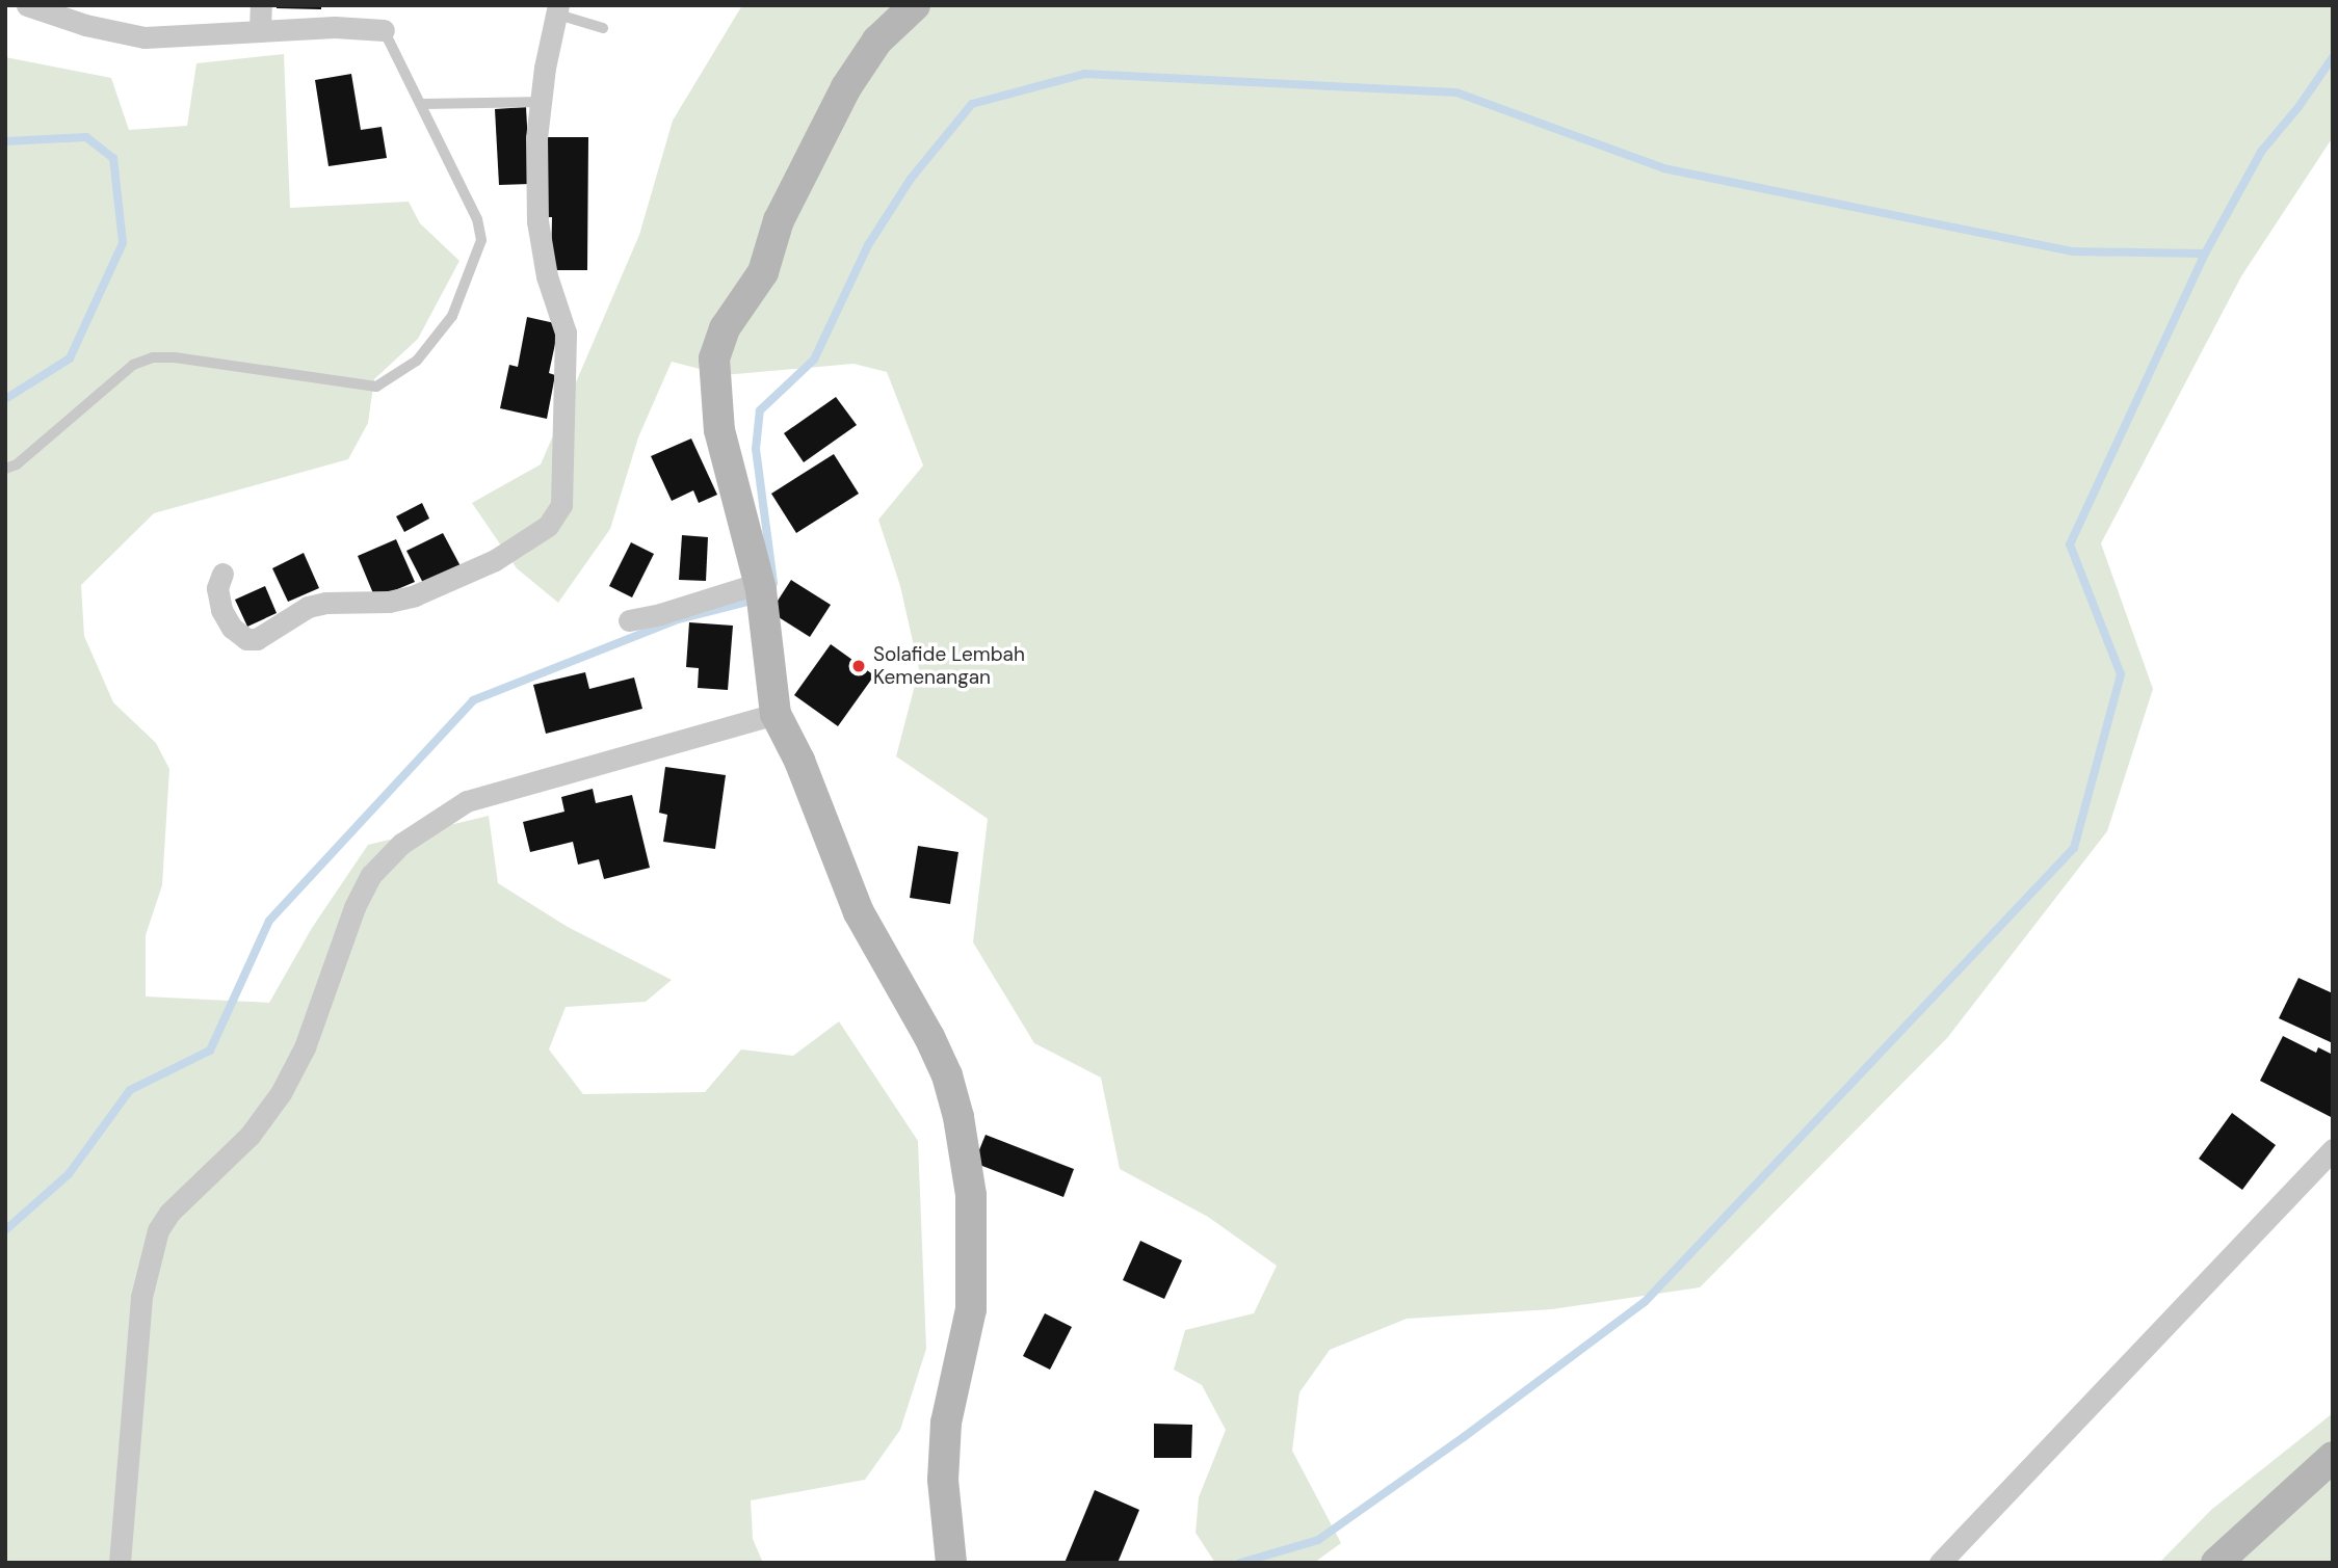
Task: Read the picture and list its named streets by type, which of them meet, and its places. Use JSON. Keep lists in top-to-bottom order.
{
  "places": ["Solafide Lembah Kemenangan"]
}
